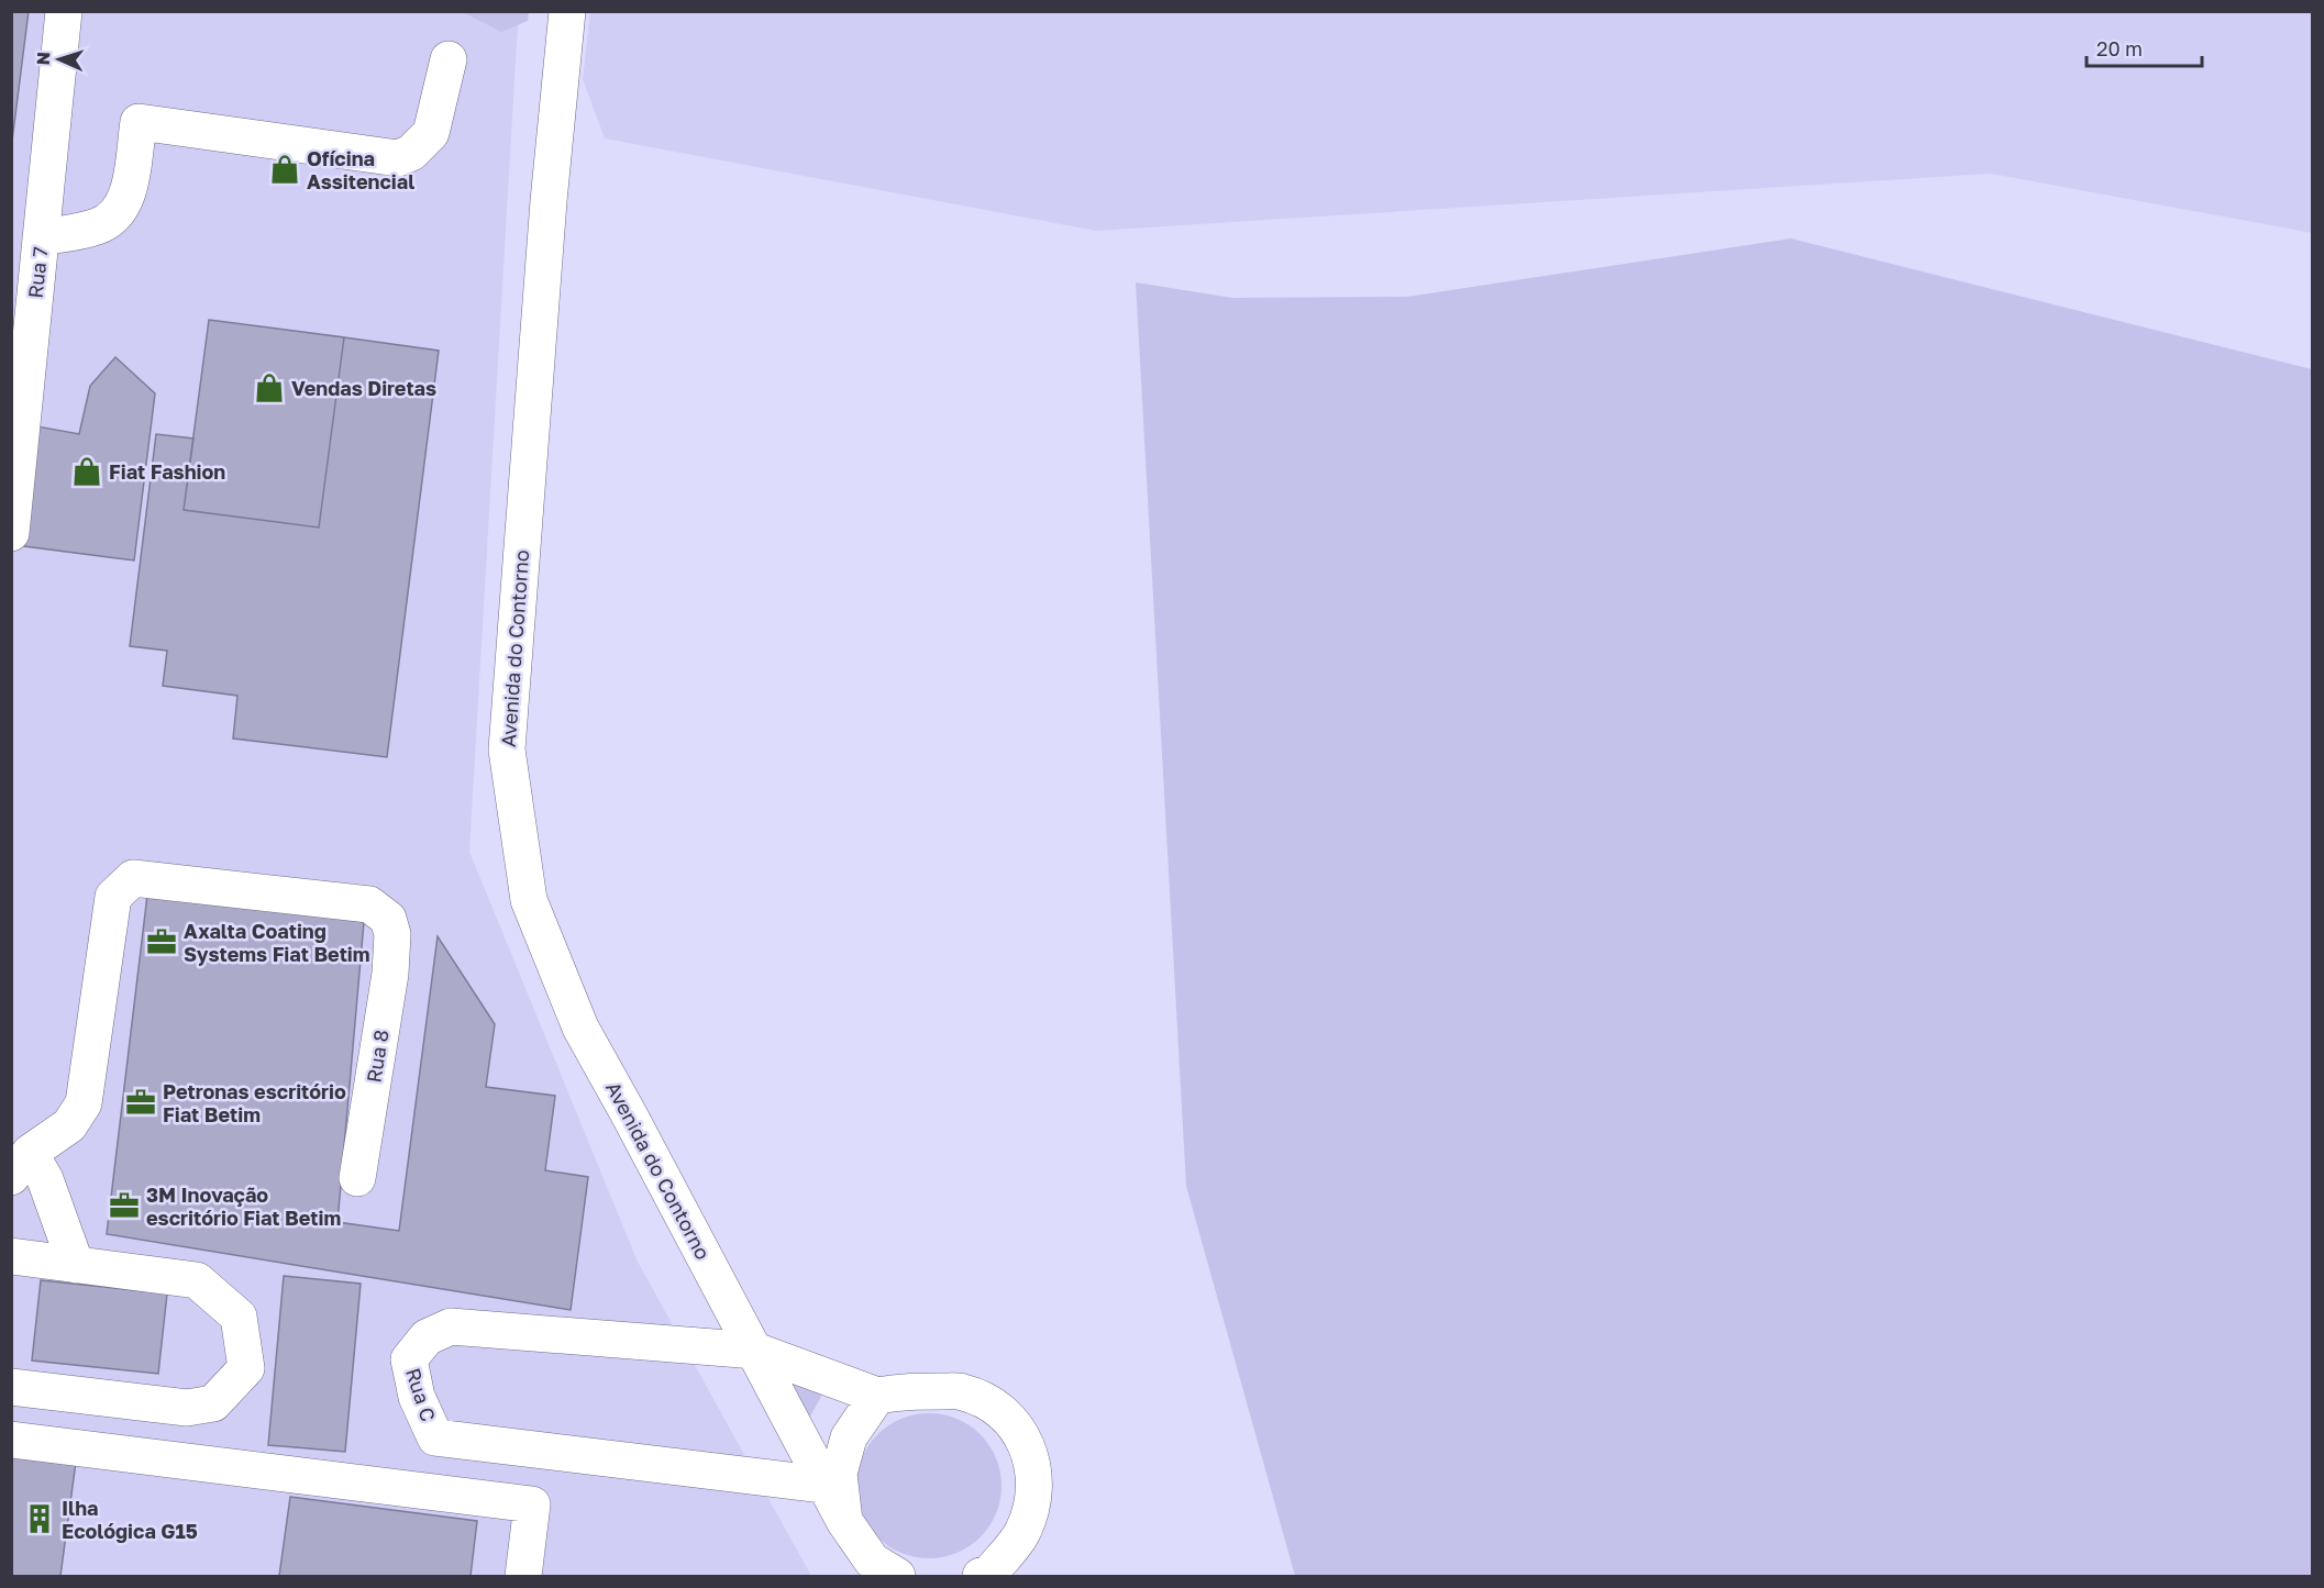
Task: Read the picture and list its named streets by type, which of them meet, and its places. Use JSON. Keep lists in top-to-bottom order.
{
  "streets": {
    "street": [
      "Rua 7",
      "Avenida do Contorno",
      "Rua 8",
      "Rua C"
    ]
  },
  "crossings": [
    ["Avenida do Contorno", "Rua C"]
  ],
  "places": {
    "shop": ["Ofícina Assitencial", "Vendas Diretas", "Fiat Fashion"],
    "office": ["Axalta Coating Systems Fiat Betim", "Petronas escritório Fiat Betim", "3M Inovação escritório Fiat Betim"],
    "building": ["Ilha Ecológica G15"]
  },
  "scale_bar": "20 m",
  "north": "left"
}
